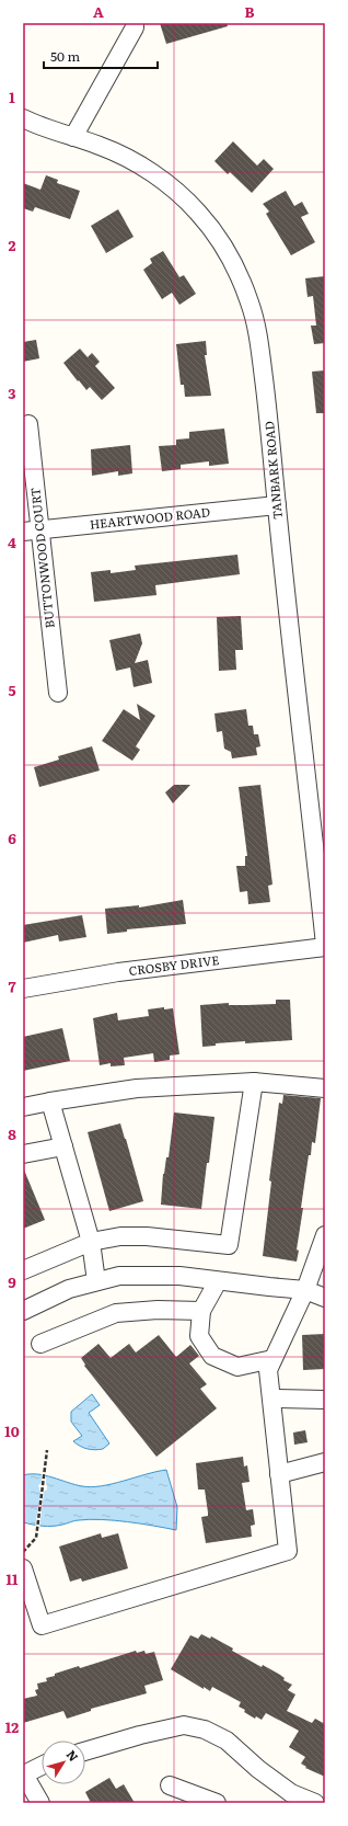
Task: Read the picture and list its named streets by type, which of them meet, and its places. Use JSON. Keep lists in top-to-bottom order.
{
  "streets": {
    "street": [
      "TANBARK ROAD",
      "HEARTWOOD ROAD",
      "BUTTONWOOD COURT",
      "CROSBY DRIVE"
    ]
  },
  "crossings": [
    ["TANBARK ROAD", "HEARTWOOD ROAD"],
    ["TANBARK ROAD", "CROSBY DRIVE"],
    ["HEARTWOOD ROAD", "BUTTONWOOD COURT"]
  ],
  "scale_bar": "50 m",
  "north": "top right",
  "grid": {
    "columns": ["A", "B"],
    "rows": [
      "1",
      "2",
      "3",
      "4",
      "5",
      "6",
      "7",
      "8",
      "9",
      "10",
      "11",
      "12"
    ]
  }
}
